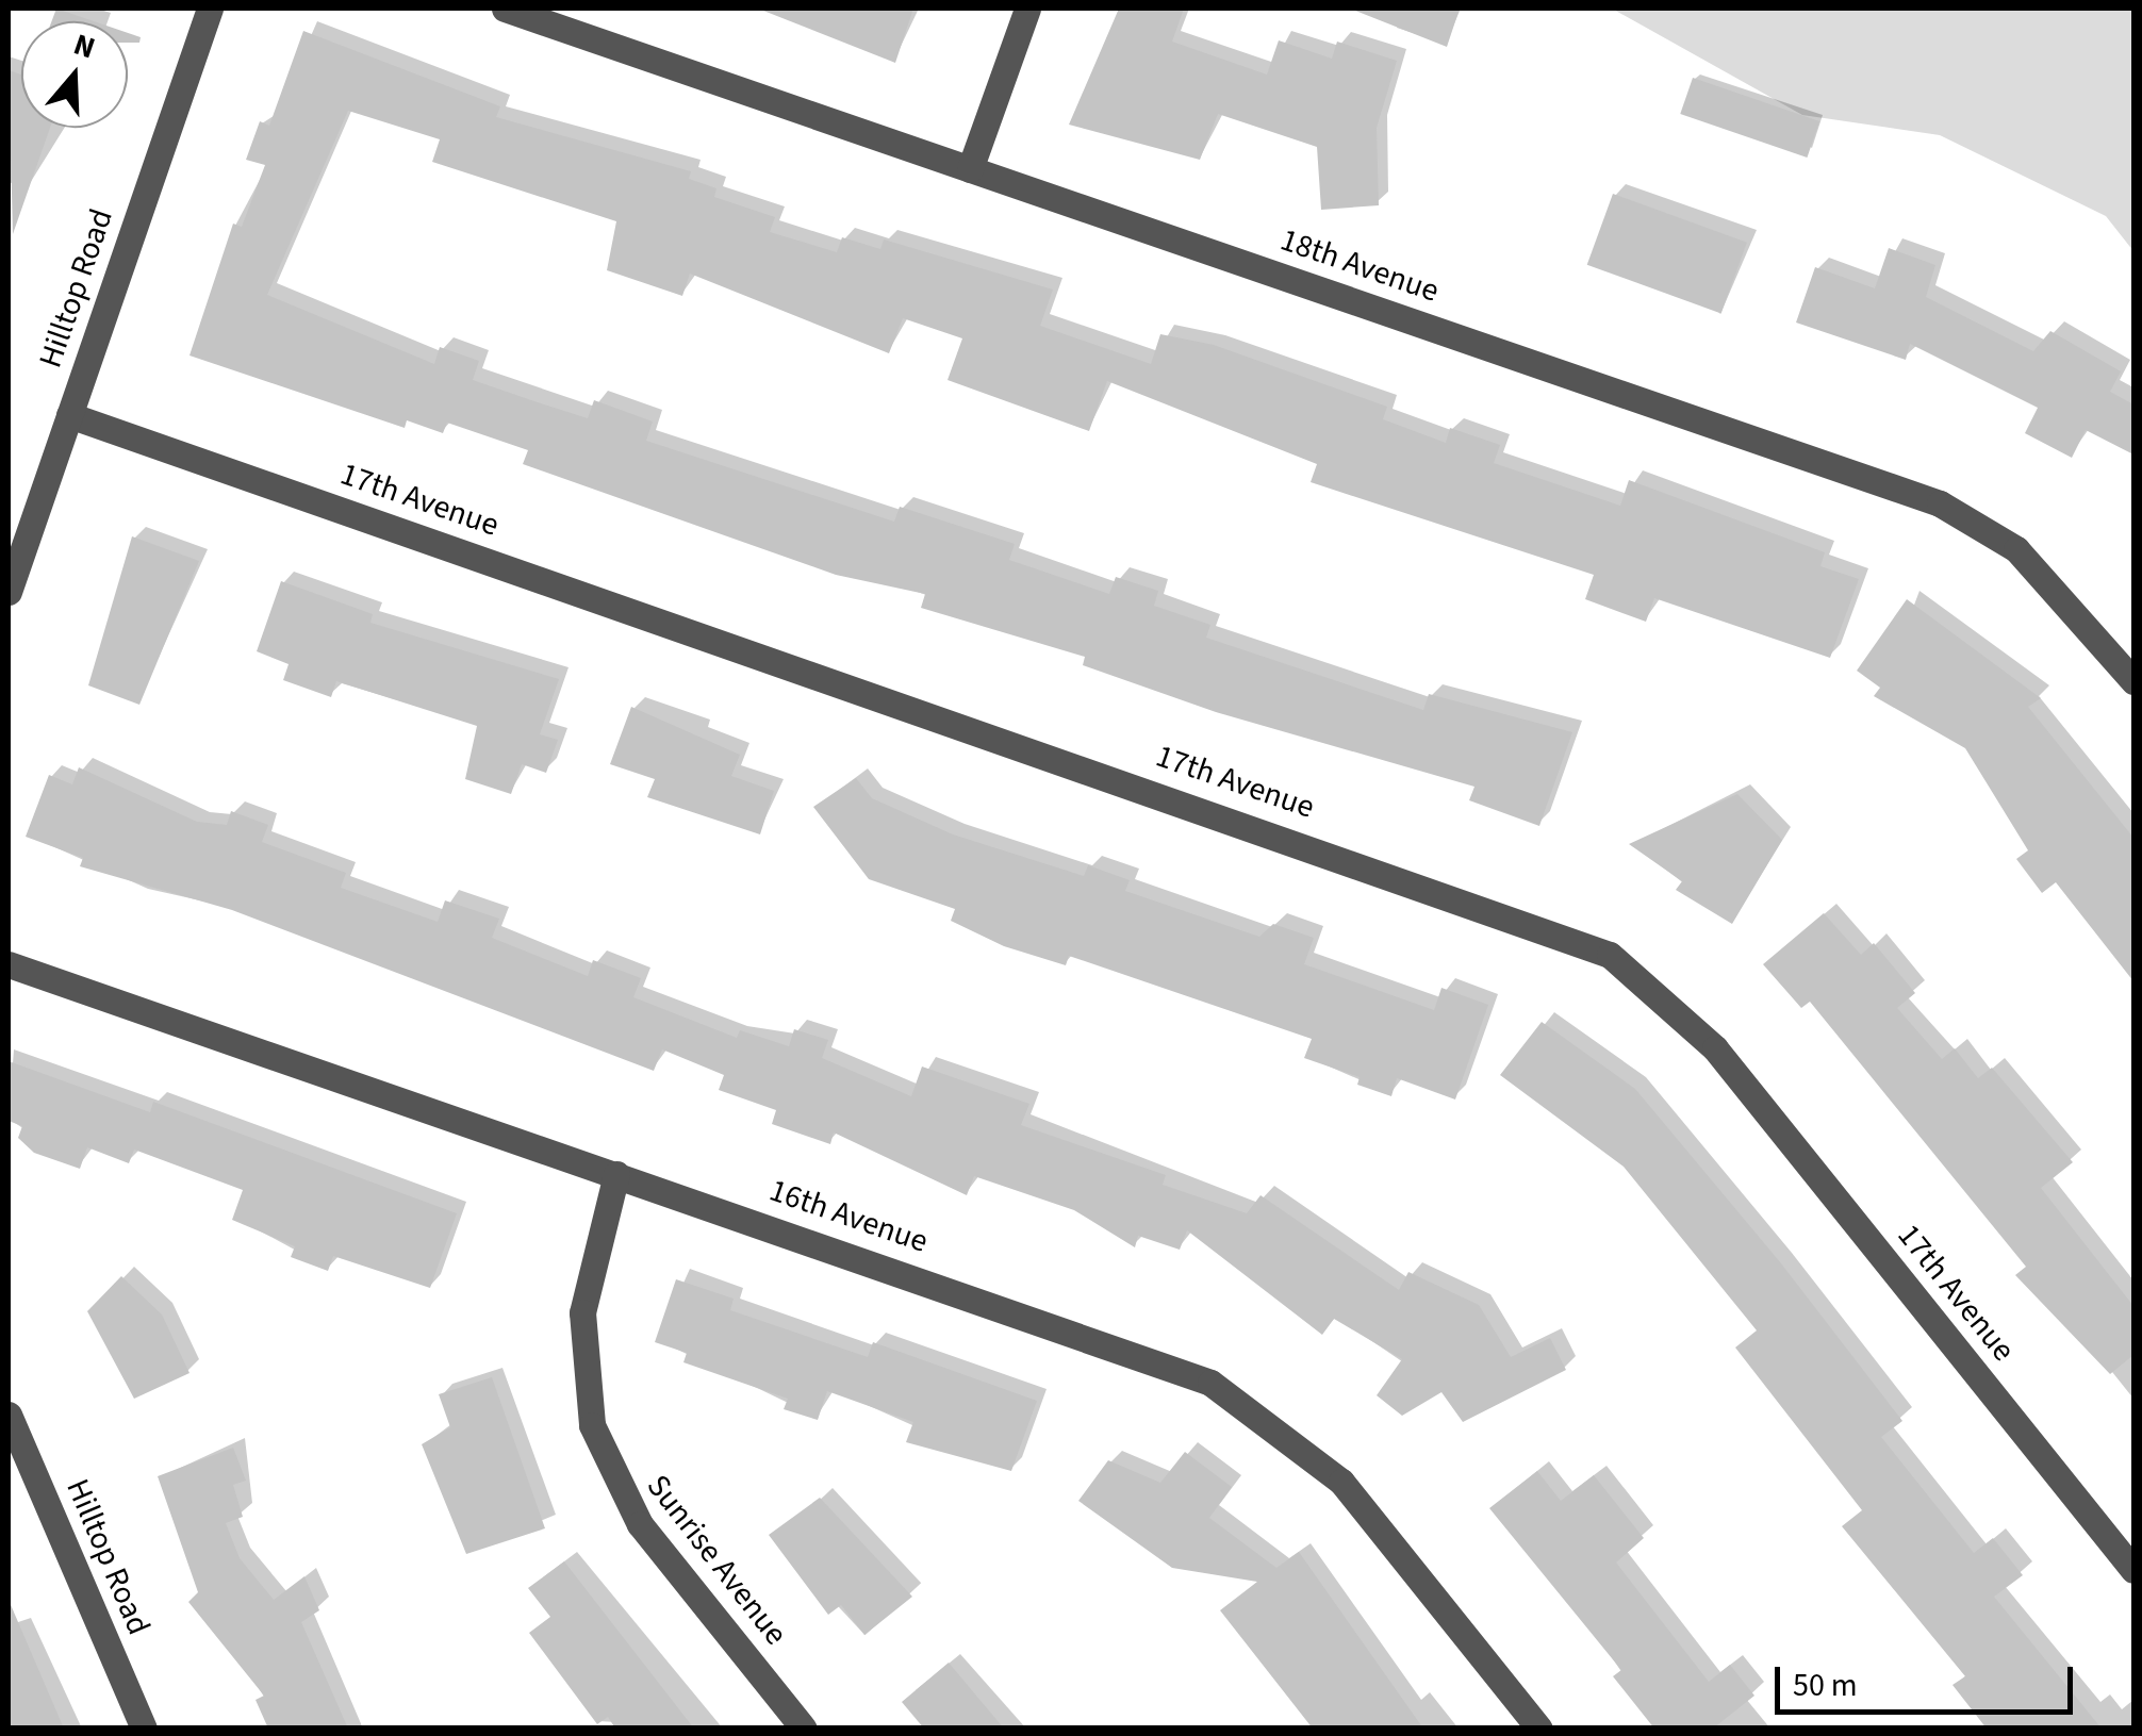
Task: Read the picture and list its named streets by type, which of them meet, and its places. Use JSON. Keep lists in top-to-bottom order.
{
  "streets": {
    "street": [
      "18th Avenue",
      "Hilltop Road",
      "17th Avenue",
      "16th Avenue",
      "Sunrise Avenue"
    ]
  },
  "crossings": [
    ["Hilltop Road", "17th Avenue"],
    ["16th Avenue", "Sunrise Avenue"]
  ],
  "scale_bar": "50 m",
  "north": "top"
}
